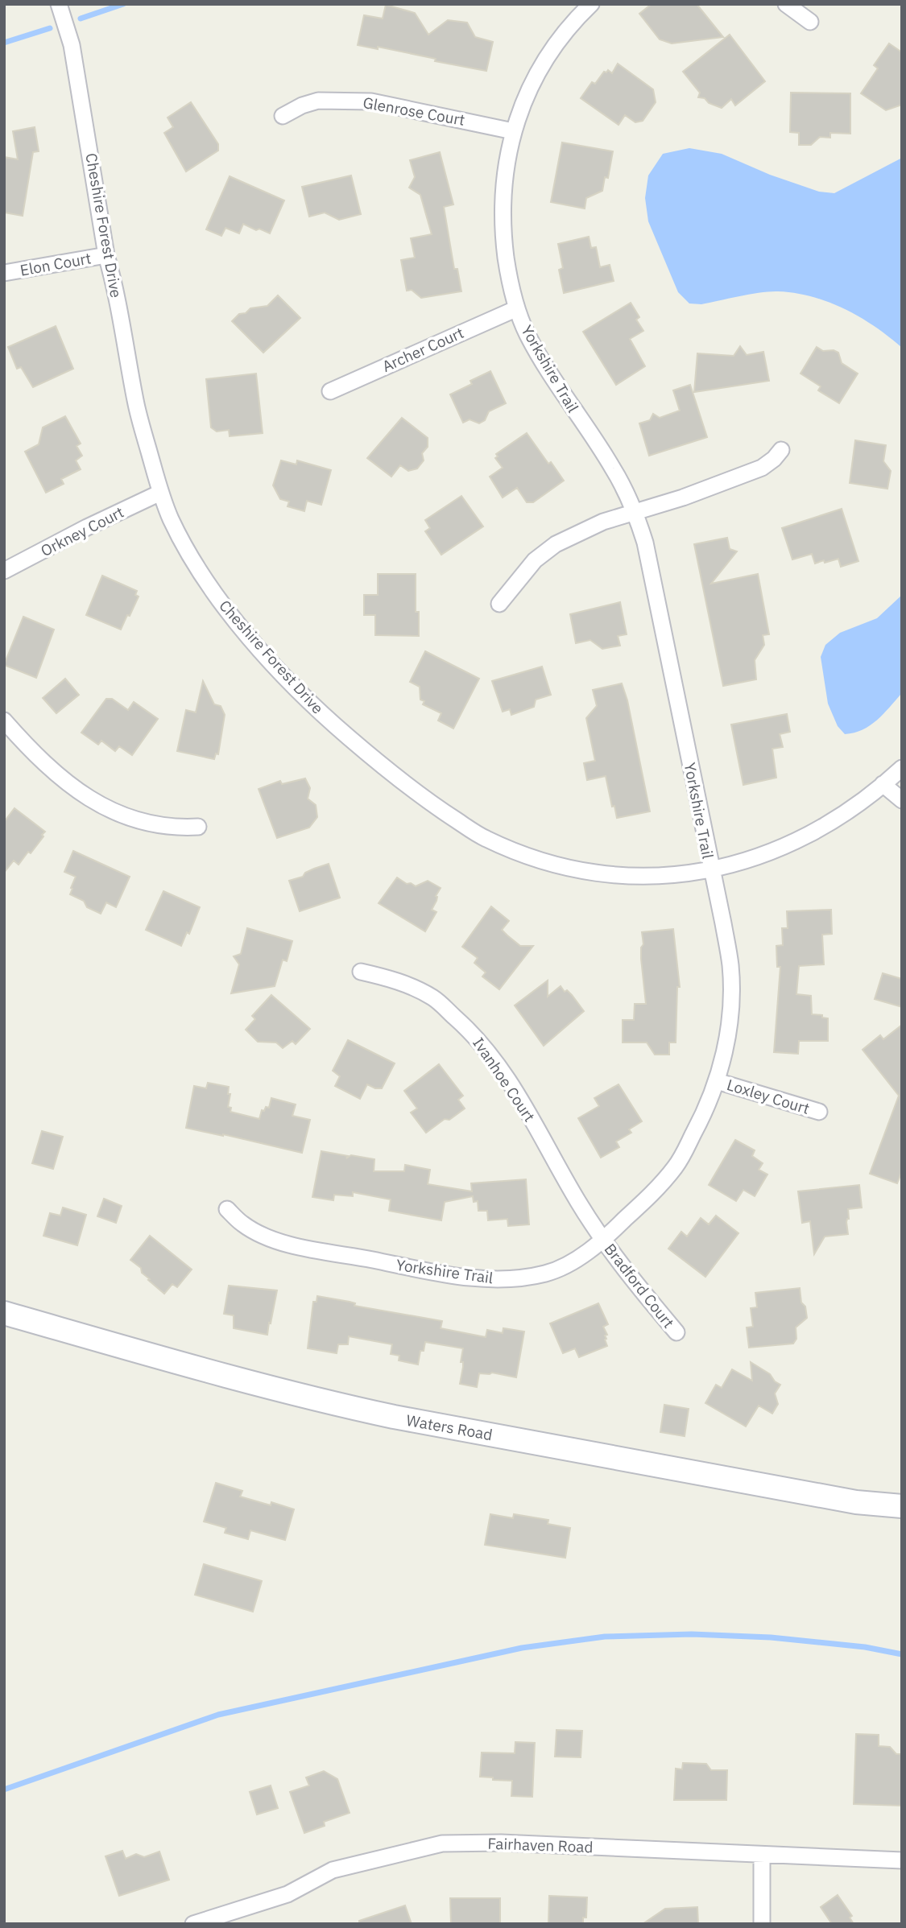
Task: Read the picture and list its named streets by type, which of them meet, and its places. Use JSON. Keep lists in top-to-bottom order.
{
  "streets": {
    "street": [
      "Glenrose Court",
      "Cheshire Forest Drive",
      "Elon Court",
      "Archer Court",
      "Yorkshire Trail",
      "Orkney Court",
      "Ivanhoe Court",
      "Loxley Court",
      "Bradford Court",
      "Waters Road",
      "Fairhaven Road"
    ]
  },
  "crossings": [
    ["Glenrose Court", "Yorkshire Trail"],
    ["Cheshire Forest Drive", "Elon Court"],
    ["Cheshire Forest Drive", "Yorkshire Trail"],
    ["Cheshire Forest Drive", "Orkney Court"],
    ["Archer Court", "Yorkshire Trail"],
    ["Yorkshire Trail", "Ivanhoe Court"],
    ["Yorkshire Trail", "Loxley Court"],
    ["Yorkshire Trail", "Bradford Court"],
    ["Ivanhoe Court", "Bradford Court"]
  ]
}
